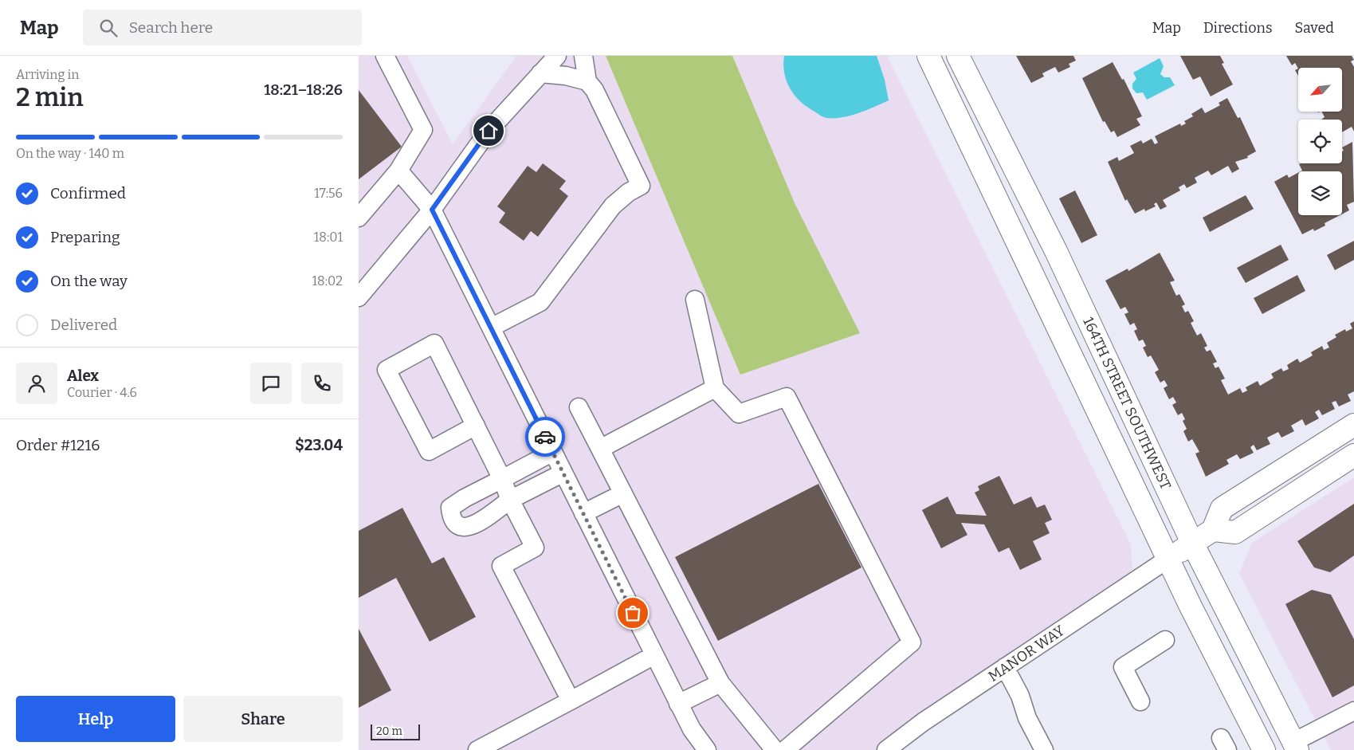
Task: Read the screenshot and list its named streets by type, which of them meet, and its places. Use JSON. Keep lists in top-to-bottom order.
{
  "streets": {
    "main road": ["164TH STREET SOUTHWEST"],
    "street": ["MANOR WAY"]
  },
  "crossings": [
    ["164TH STREET SOUTHWEST", "MANOR WAY"]
  ],
  "scale_bar": "20 m",
  "north": "bottom left",
  "page": {
    "header": "Map",
    "search": "Search here",
    "nav": ["Map", "Directions", "Saved"],
    "heading": ["2 min", "Arriving in", "18:21–18:26"],
    "panel": [
      "Alex",
      "Courier · 4.6",
      "Order #1216",
      "$23.04"
    ],
    "bar": "On the way · 140 m",
    "list": [
      ["Confirmed", "17:56"],
      ["Preparing", "18:01"],
      ["On the way", "18:02"],
      "Delivered"
    ],
    "buttons": ["Help", "Share"],
    "scale": "20 m"
  }
}
